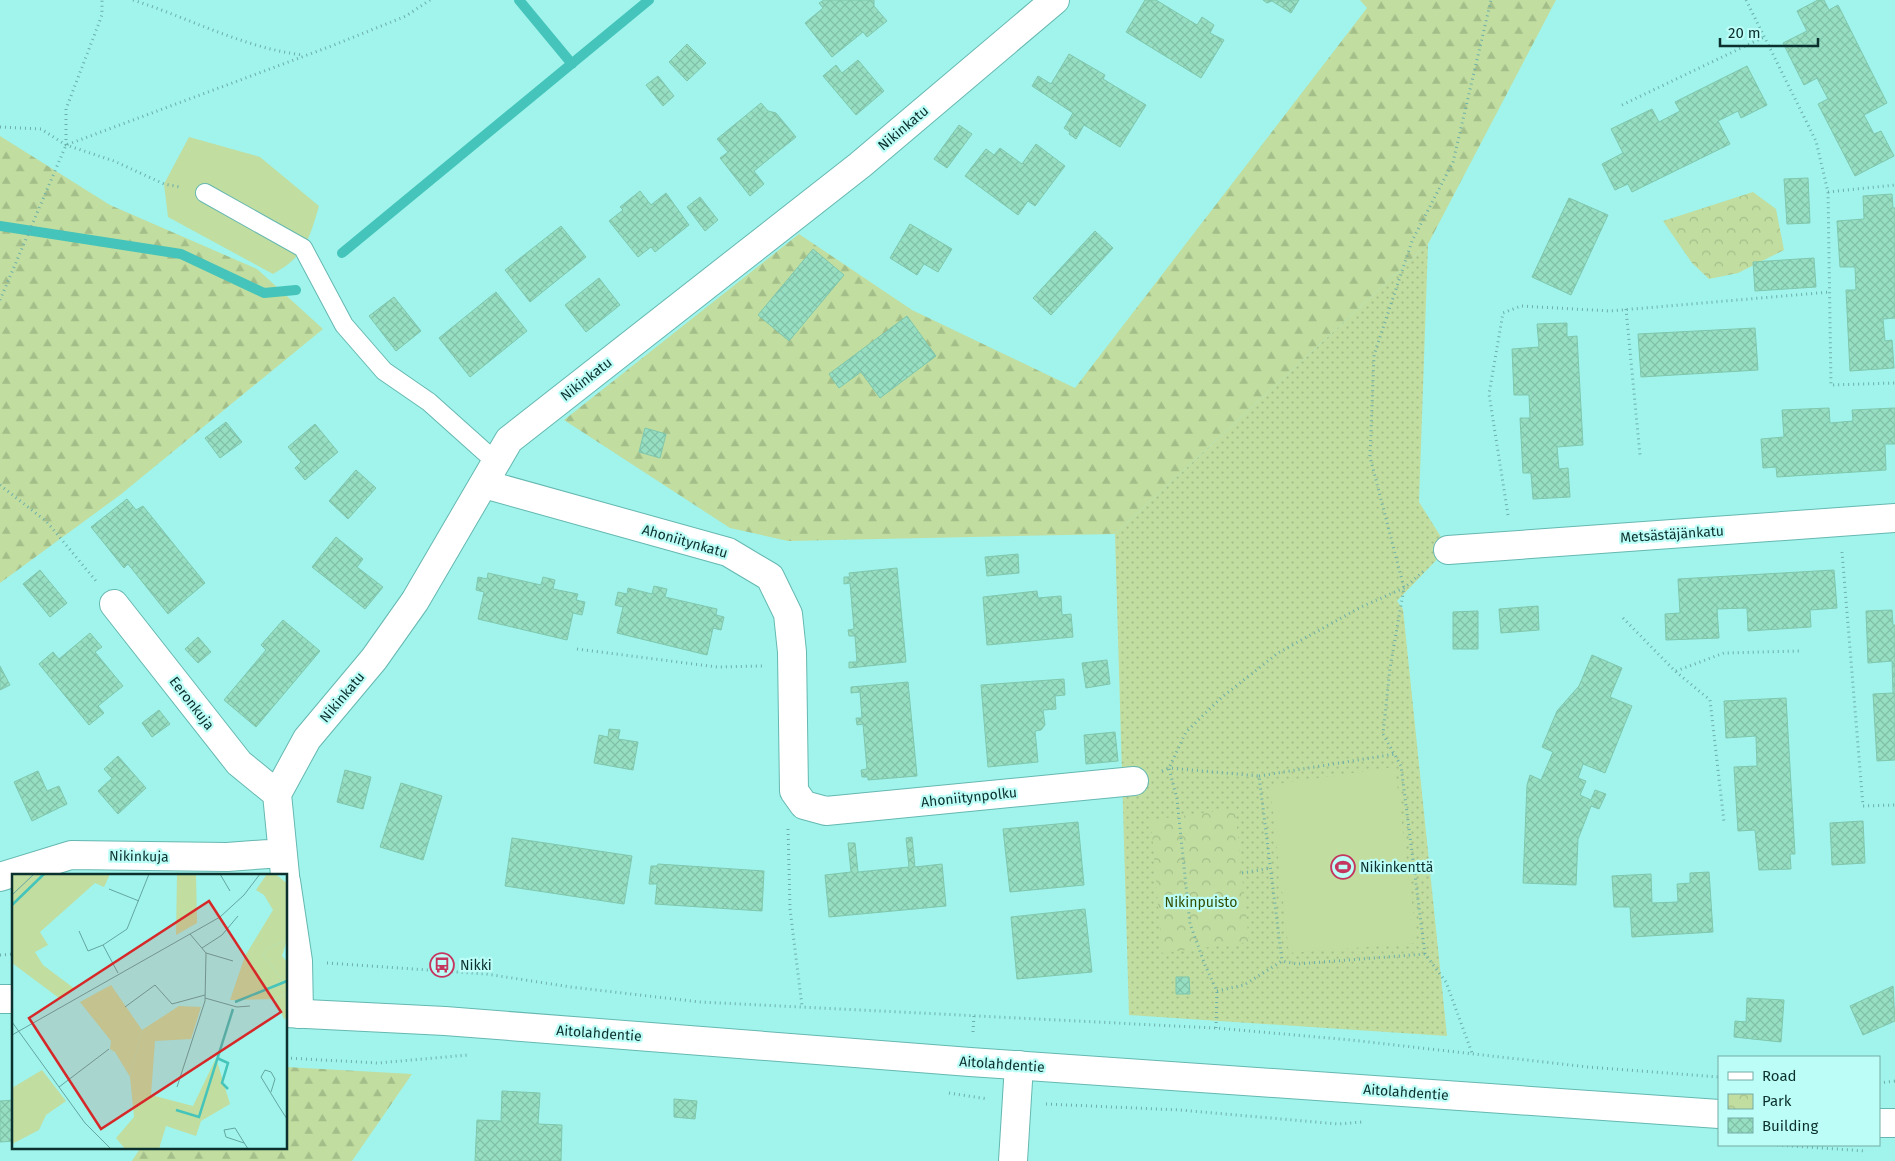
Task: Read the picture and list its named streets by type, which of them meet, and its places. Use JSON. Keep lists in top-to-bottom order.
{
  "streets": {
    "street": [
      "Nikinkatu",
      "Metsästäjänkatu",
      "Ahoniitynkatu",
      "Eeronkuja",
      "Ahoniitynpolku",
      "Nikinkuja",
      "Aitolahdentie"
    ]
  },
  "crossings": [
    ["Nikinkatu", "Ahoniitynkatu"],
    ["Nikinkatu", "Eeronkuja"],
    ["Ahoniitynkatu", "Ahoniitynpolku"]
  ],
  "parks": ["Nikinpuisto"],
  "places": {
    "sports": ["Nikinkenttä"],
    "bus stop": ["Nikki"]
  },
  "legend": ["Road", "Park", "Building"],
  "scale_bar": "20 m"
}
